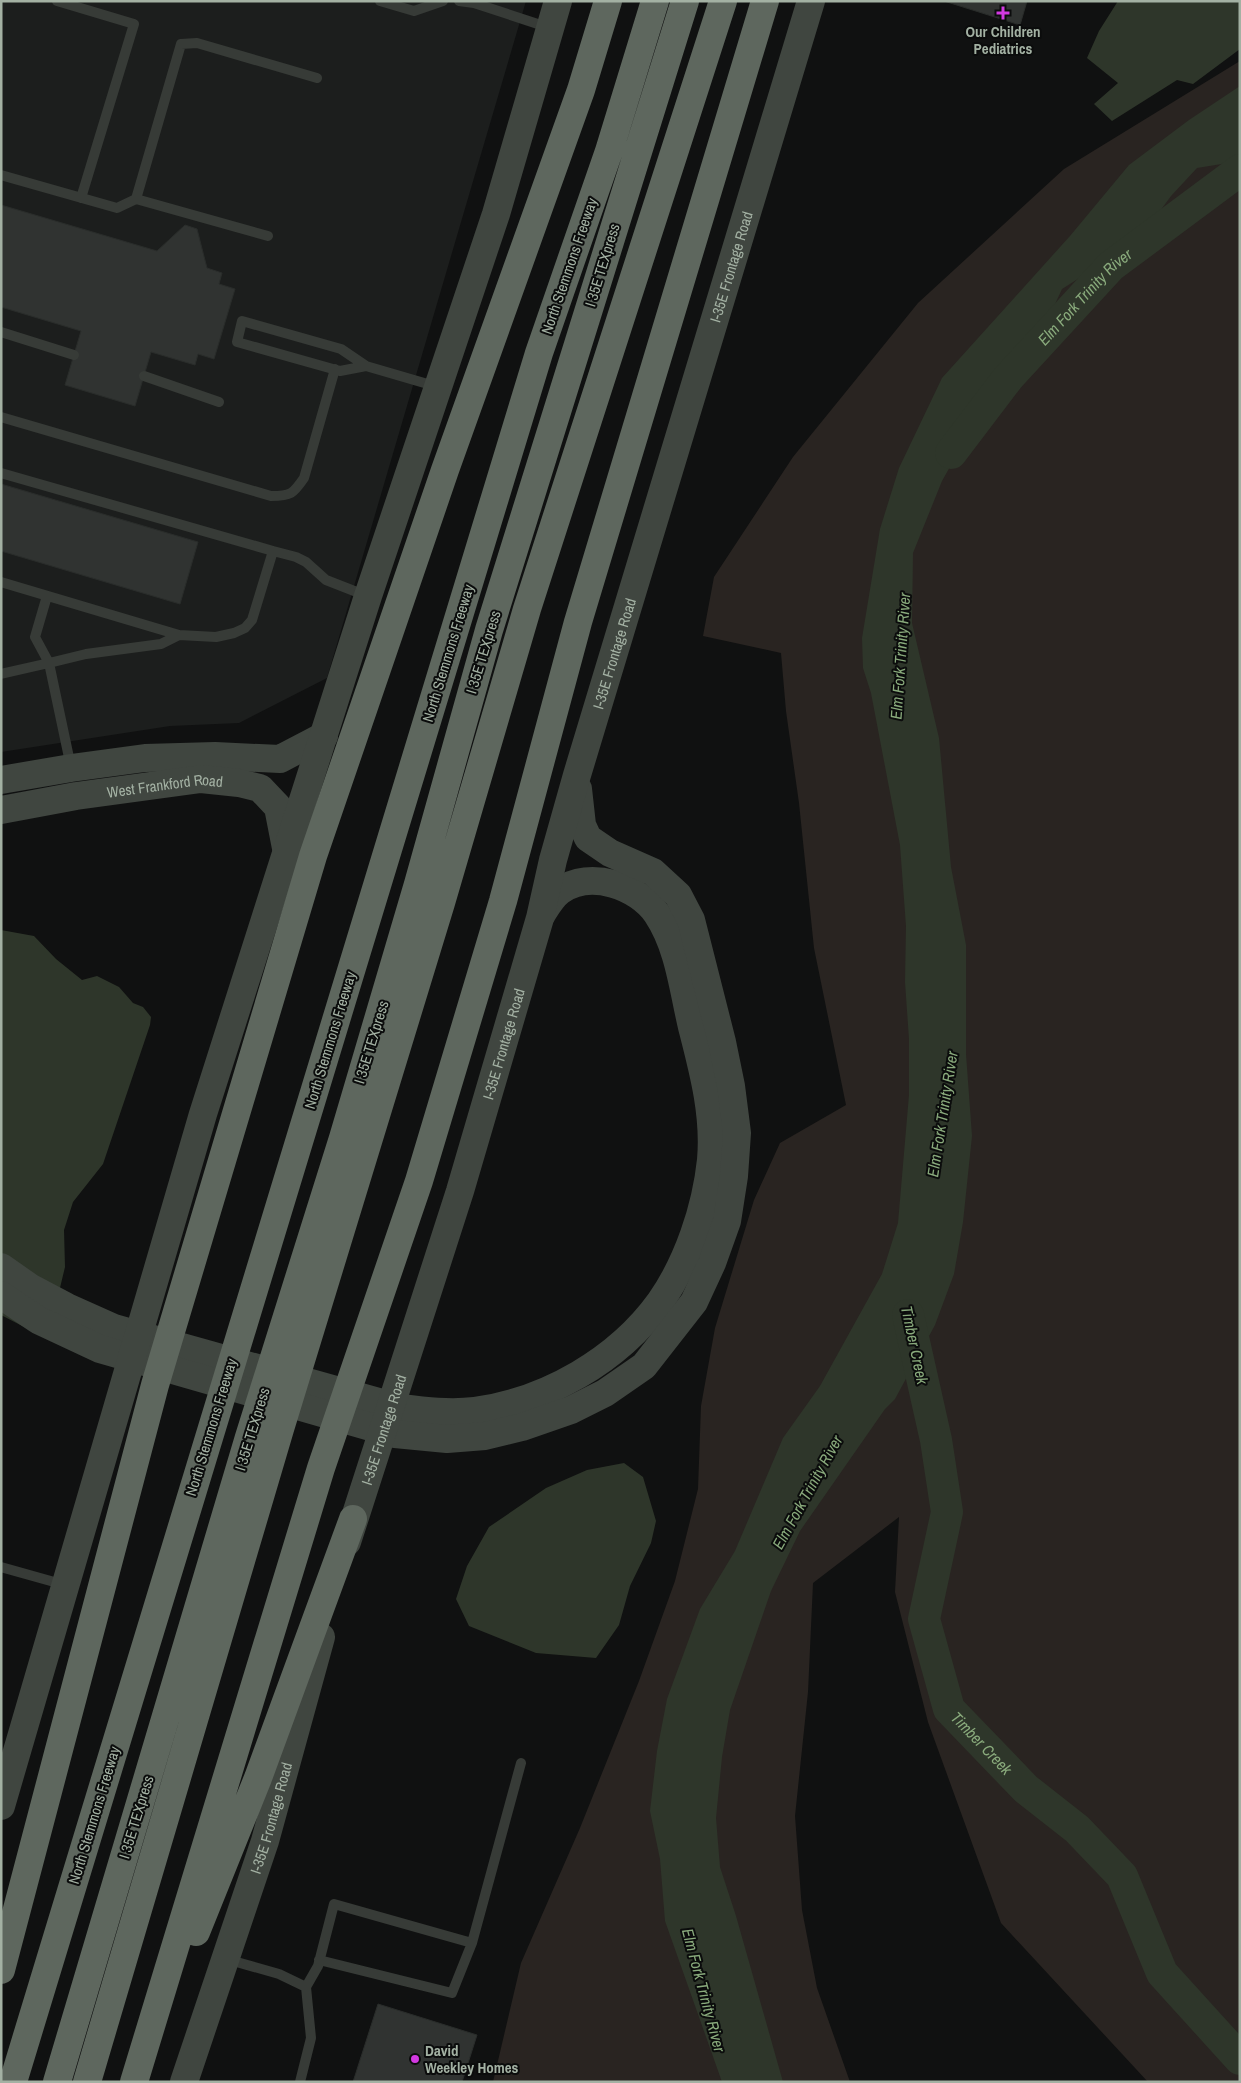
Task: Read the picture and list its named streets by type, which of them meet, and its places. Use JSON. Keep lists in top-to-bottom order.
{
  "streets": {
    "highway": ["I 35E TEXpress", "North Stemmons Freeway"],
    "main road": ["I-35E Frontage Road", "West Frankford Road"]
  },
  "water": ["Elm Fork Trinity River", "Timber Creek"],
  "places": {
    "health": ["Our Children Pediatrics"],
    "other": ["David Weekley Homes"]
  }
}
